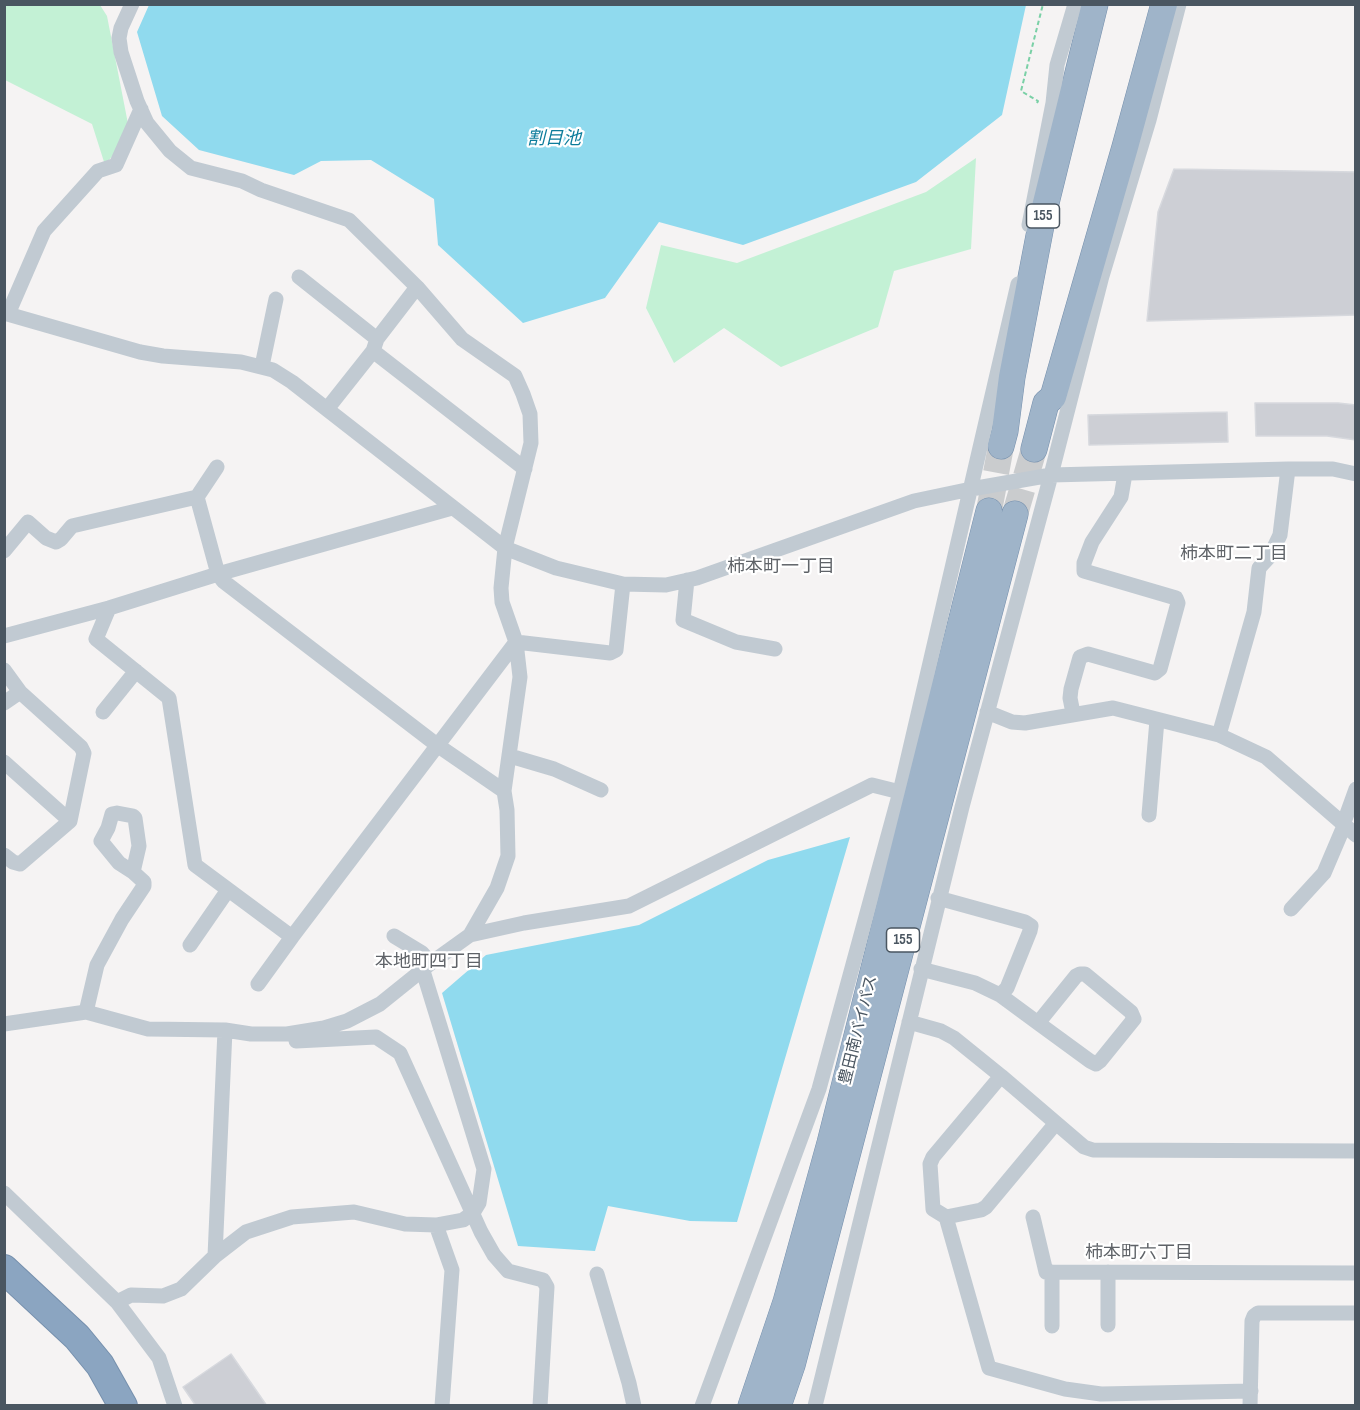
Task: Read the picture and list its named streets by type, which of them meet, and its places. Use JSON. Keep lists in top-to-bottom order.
{
  "streets": {
    "highway": ["155", "豊田南バイパス"]
  },
  "crossings": [
    ["155", "豊田南バイパス"]
  ],
  "districts": [
    "柿本町二丁目",
    "柿本町一丁目",
    "本地町四丁目",
    "柿本町六丁目"
  ],
  "water": ["割目池"]
}
